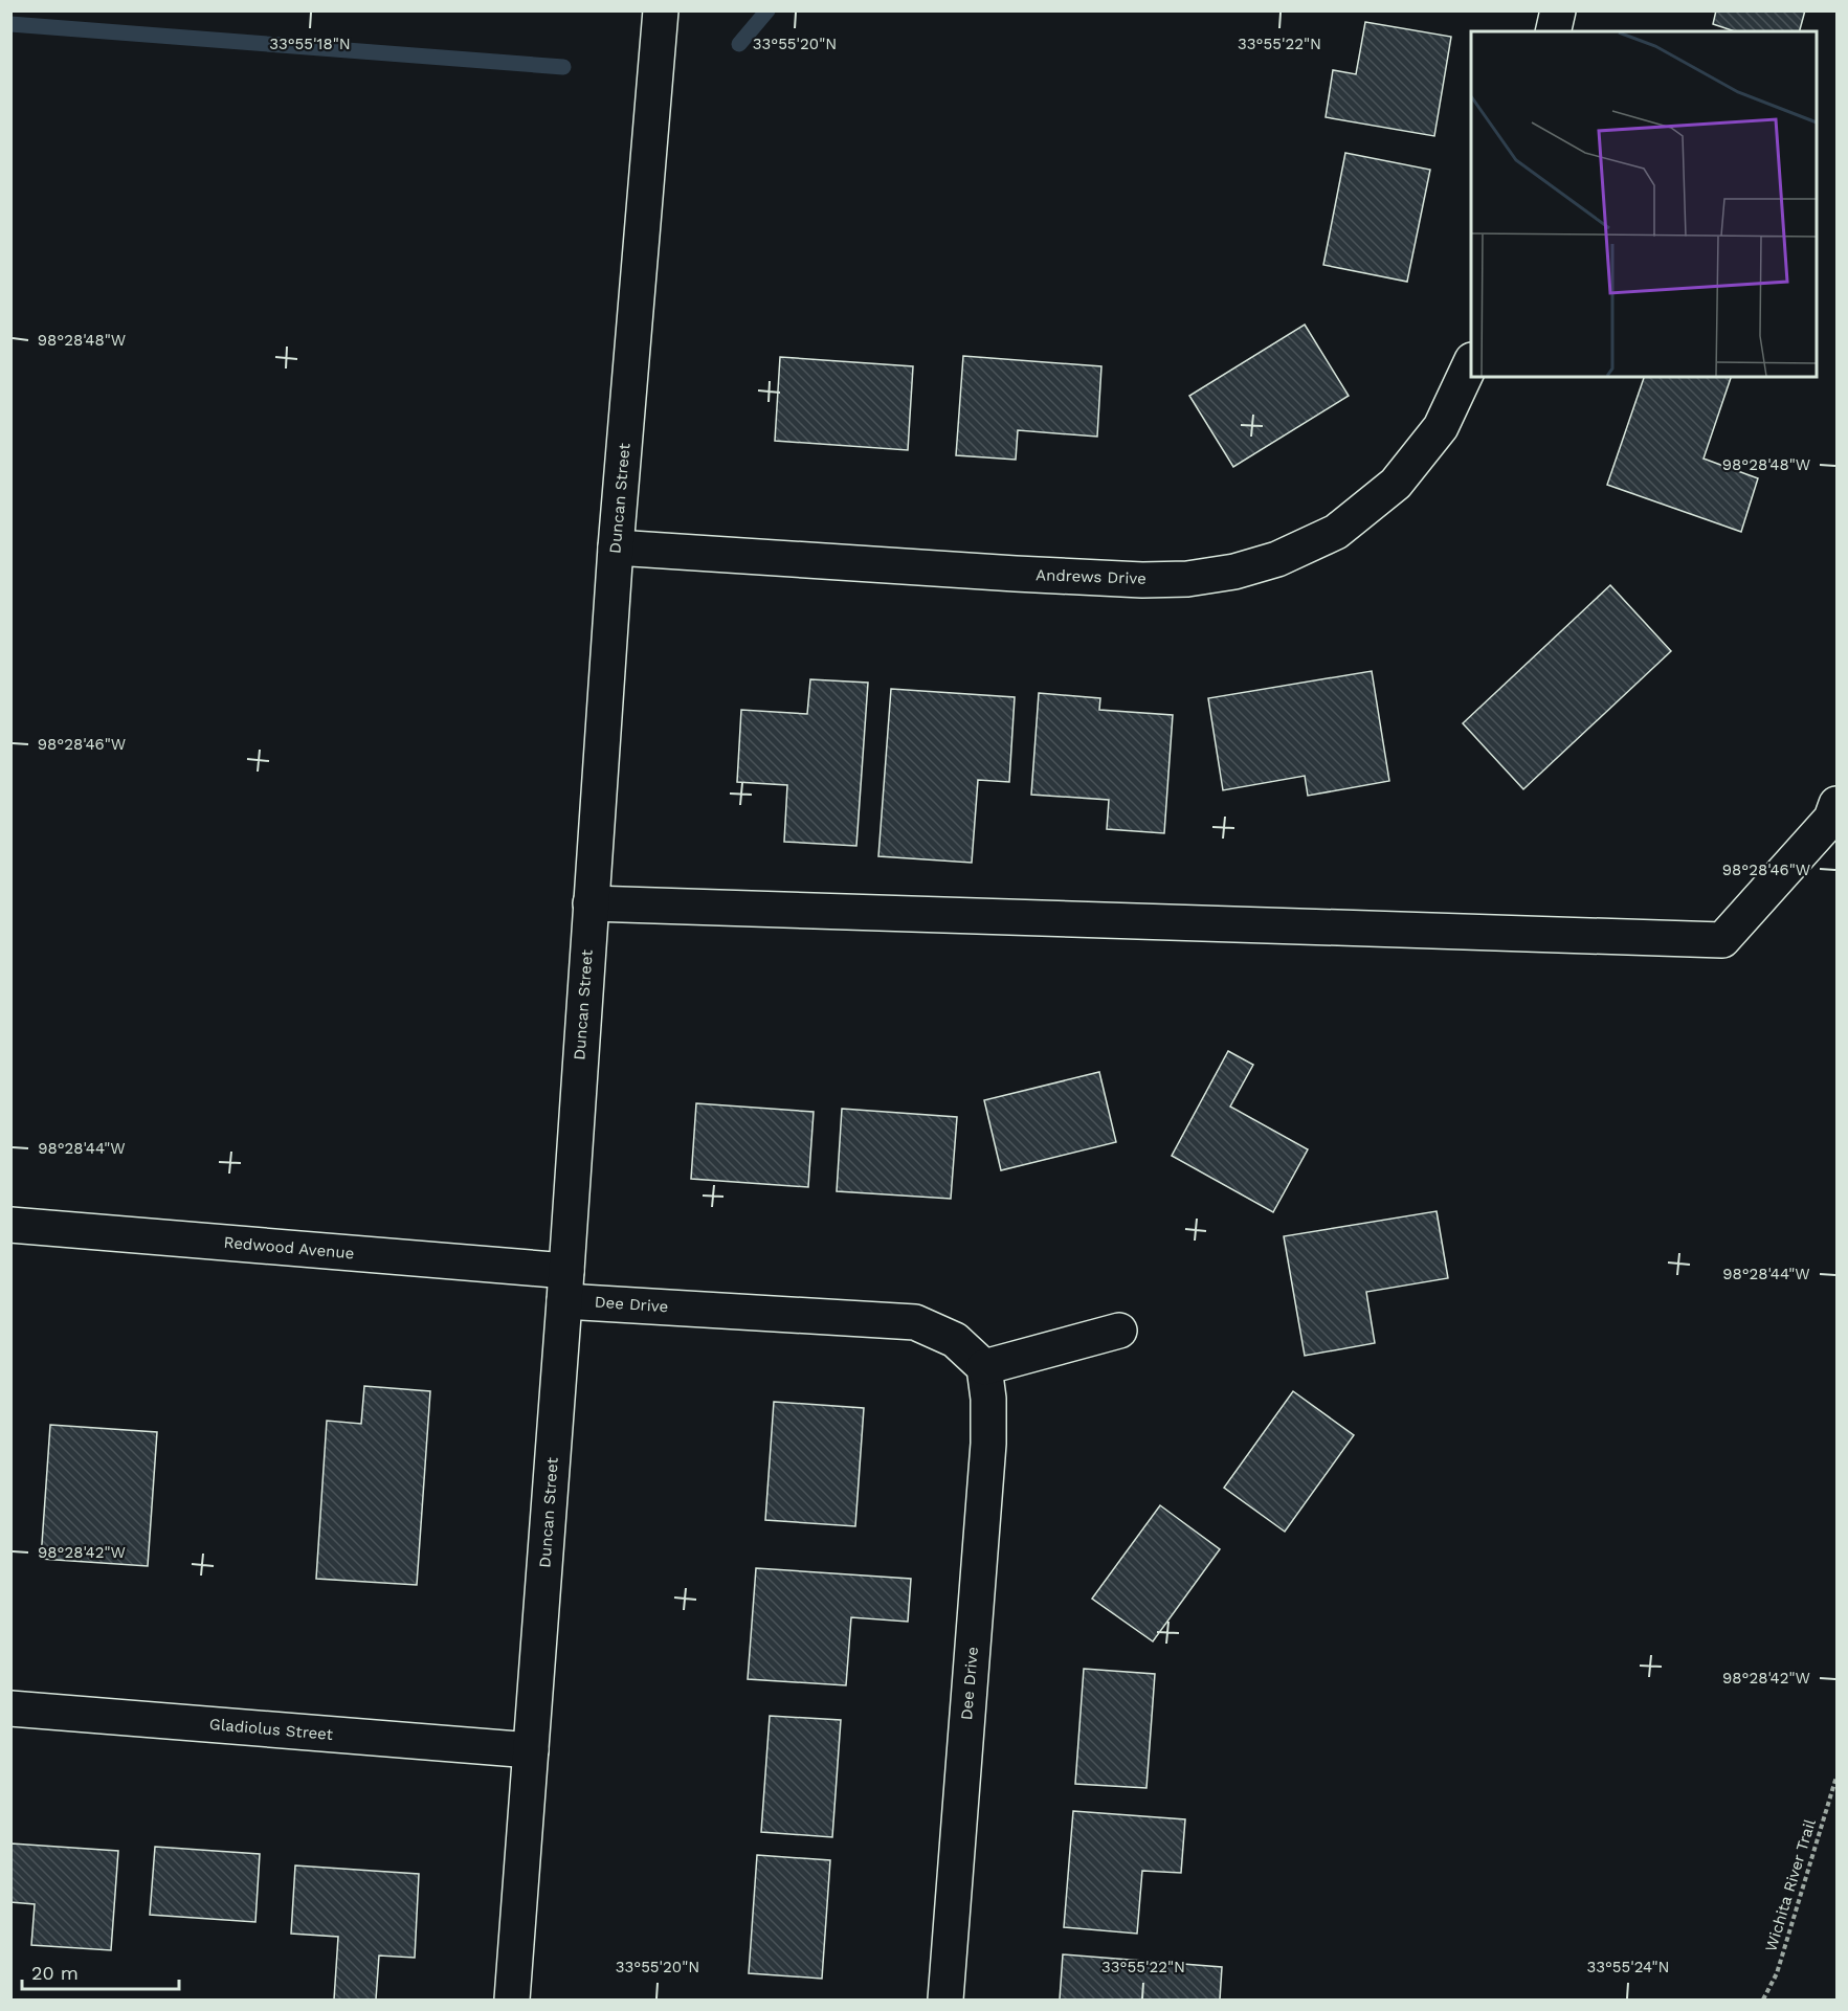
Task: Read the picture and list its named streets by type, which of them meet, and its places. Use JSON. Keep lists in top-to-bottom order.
{
  "streets": {
    "street": [
      "Duncan Street",
      "Andrews Drive",
      "Redwood Avenue",
      "Dee Drive",
      "Gladiolus Street"
    ],
    "path": ["Wichita River Trail"]
  },
  "crossings": [
    ["Duncan Street", "Andrews Drive"],
    ["Duncan Street", "Redwood Avenue"],
    ["Duncan Street", "Dee Drive"],
    ["Duncan Street", "Gladiolus Street"],
    ["Redwood Avenue", "Dee Drive"]
  ],
  "scale_bar": "20 m",
  "coordinates": [
    "33°55'18\"N",
    "33°55'20\"N",
    "33°55'22\"N",
    "98°28'48\"W",
    "98°28'46\"W",
    "98°28'44\"W",
    "98°28'42\"W",
    "33°55'24\"N"
  ]
}
